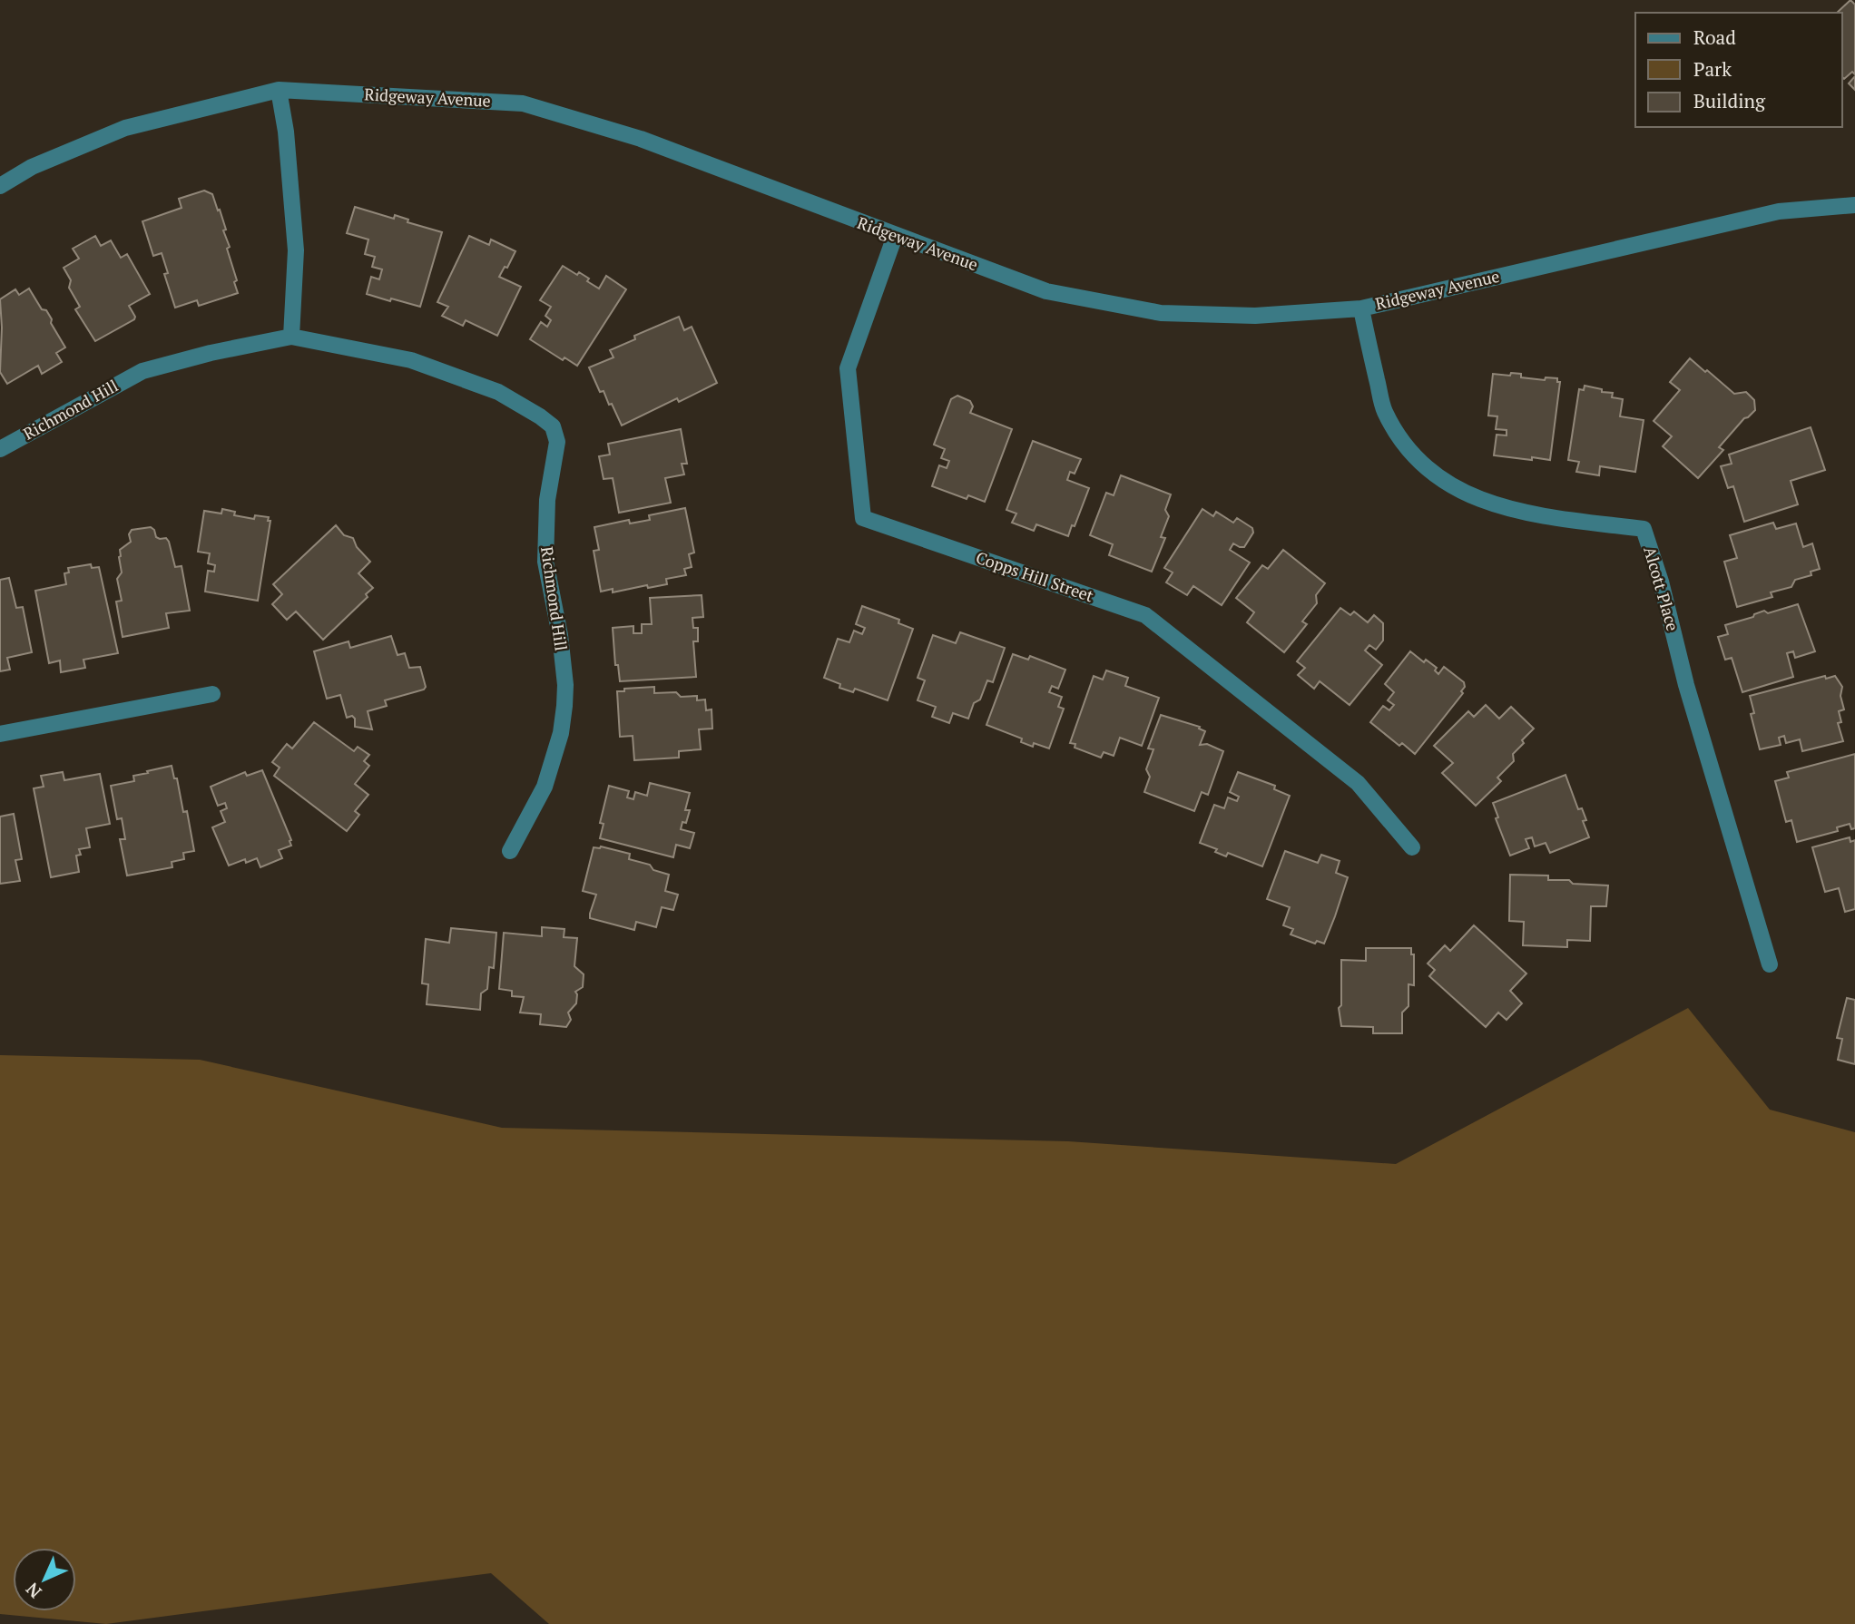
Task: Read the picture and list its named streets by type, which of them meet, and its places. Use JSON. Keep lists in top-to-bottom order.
{
  "streets": {
    "street": [
      "Ridgeway Avenue",
      "Richmond Hill",
      "Copps Hill Street",
      "Alcott Place"
    ]
  },
  "crossings": [
    ["Ridgeway Avenue", "Copps Hill Street"],
    ["Ridgeway Avenue", "Alcott Place"]
  ],
  "legend": ["Road", "Park", "Building"],
  "north": "bottom left"
}
